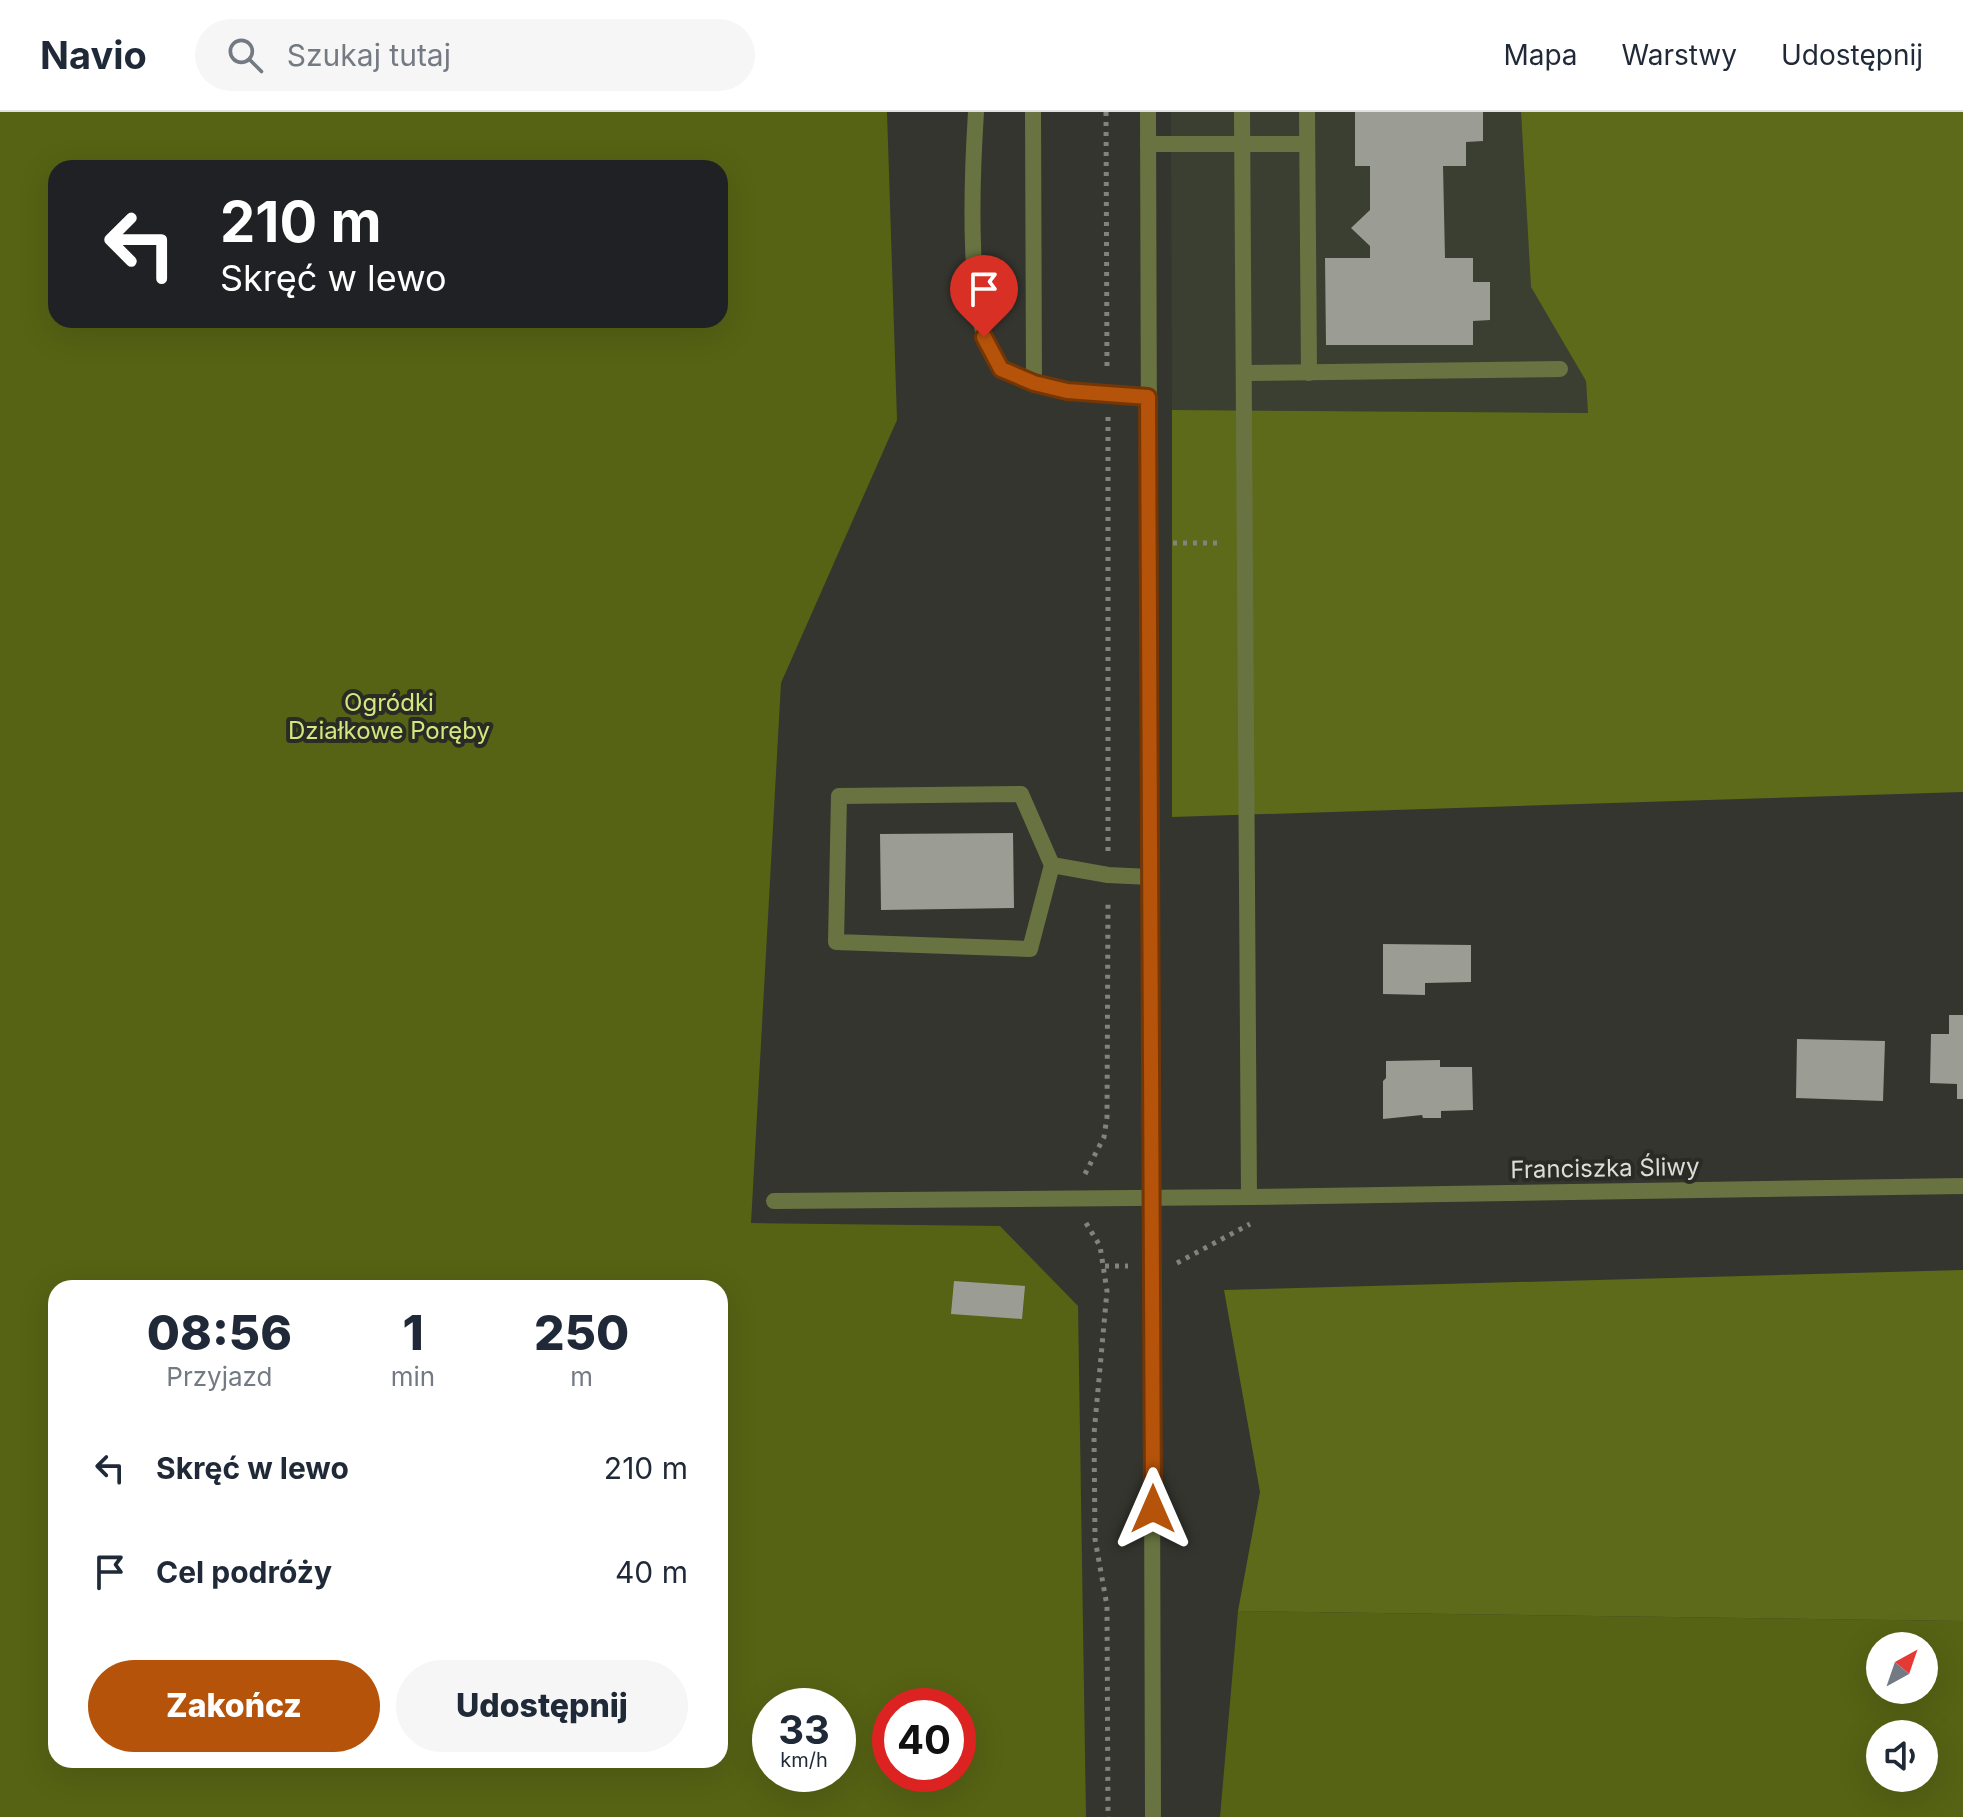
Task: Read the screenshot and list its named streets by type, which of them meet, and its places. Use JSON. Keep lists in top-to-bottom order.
{
  "streets": {
    "street": ["Franciszka Śliwy"]
  },
  "parks": ["Ogródki Działkowe Poręby"],
  "north": "top right",
  "page": {
    "header": "Navio",
    "search": "Szukaj tutaj",
    "nav": ["Mapa", "Warstwy", "Udostępnij"],
    "turn": ["210 m", "Skręć w lewo"],
    "eta": [
      "08:56",
      "Przyjazd",
      "1",
      "min",
      "250",
      "m"
    ],
    "list": [
      {
        "name": "Skręć w lewo",
        "value": "210 m"
      },
      {
        "name": "Cel podróży",
        "value": "40 m"
      }
    ],
    "buttons": ["Zakończ", "Udostępnij"],
    "speed": "33 km/h",
    "limit": "40"
  }
}
